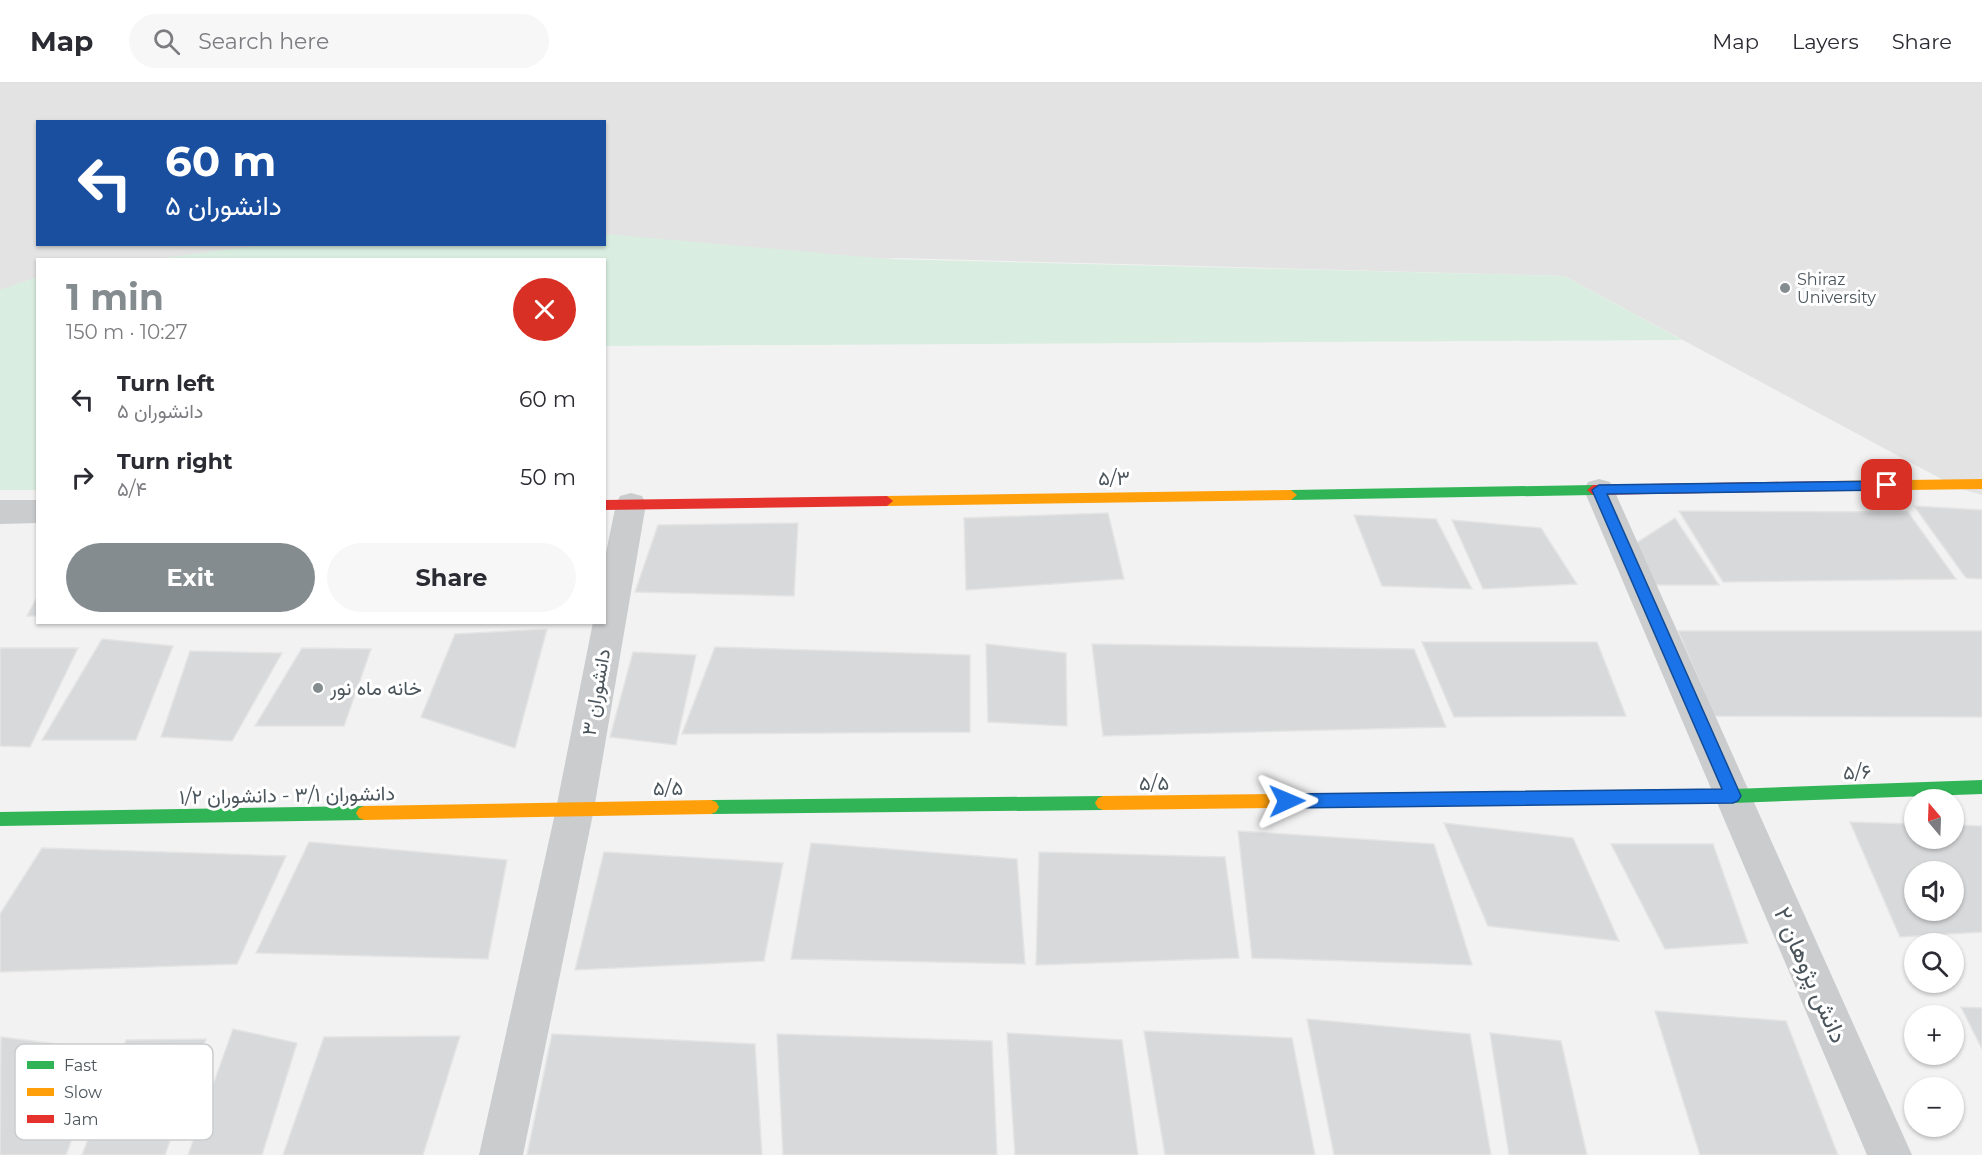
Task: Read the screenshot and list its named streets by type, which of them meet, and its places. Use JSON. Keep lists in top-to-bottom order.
{
  "streets": {
    "street": [
      "۵/۳",
      "دانشوران ۳",
      "۵/۶",
      "۵/۵",
      "دانشوران ۳/۱ - دانشوران ۱/۲",
      "دانش پژوهان ۲"
    ]
  },
  "crossings": [
    ["۵/۳", "دانشوران ۳"],
    ["۵/۳", "دانش پژوهان ۲"],
    ["دانشوران ۳", "۵/۵"],
    ["دانشوران ۳", "دانشوران ۳/۱ - دانشوران ۱/۲"],
    ["۵/۶", "۵/۵"],
    ["۵/۶", "دانش پژوهان ۲"],
    ["۵/۵", "دانشوران ۳/۱ - دانشوران ۱/۲"],
    ["۵/۵", "دانش پژوهان ۲"]
  ],
  "places": ["Shiraz University", "خانه ماه نور"],
  "legend": ["Fast", "Slow", "Jam"],
  "north": "top",
  "page": {
    "header": "Map",
    "search": "Search here",
    "nav": ["Map", "Layers", "Share"],
    "turn": ["60 m", "دانشوران ۵"],
    "heading": ["1 min", "150 m · 10:27"],
    "list": [
      {
        "name": "Turn left",
        "note": "دانشوران ۵",
        "value": "60 m"
      },
      {
        "name": "Turn right",
        "note": "۵/۴",
        "value": "50 m"
      }
    ],
    "buttons": ["Exit", "Share"],
    "map_buttons": ["+", "−"]
  }
}
